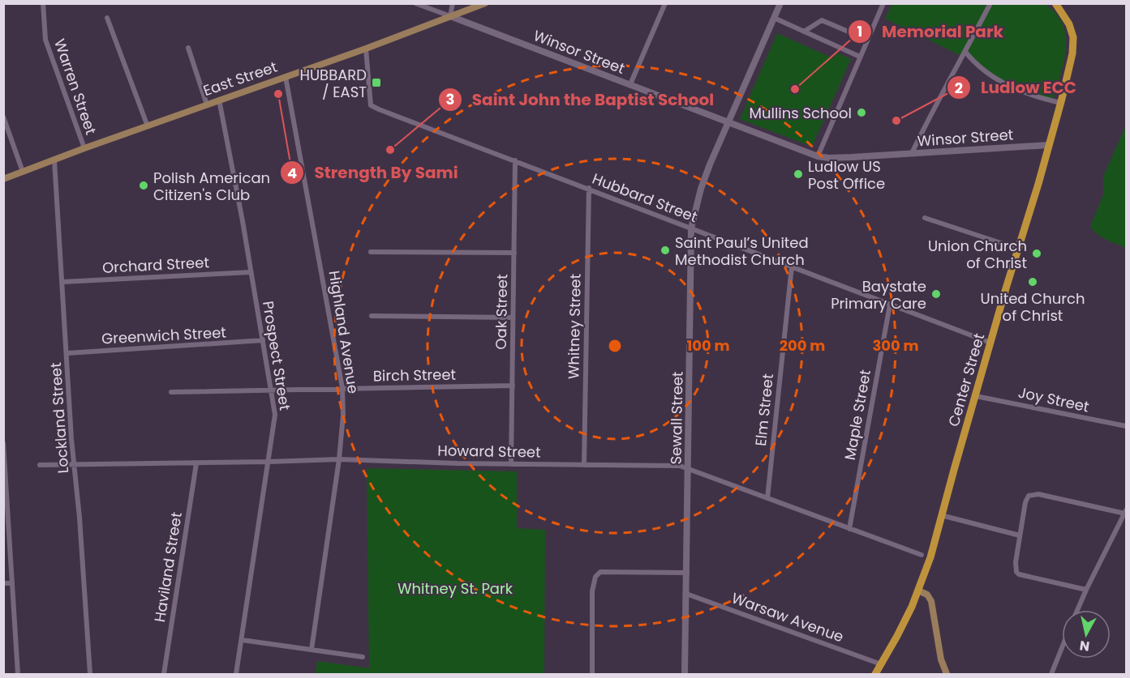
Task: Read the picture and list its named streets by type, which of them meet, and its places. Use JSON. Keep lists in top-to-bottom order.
{
  "streets": {
    "main road": ["East Street", "Center Street"],
    "street": [
      "Winsor Street",
      "Warren Street",
      "Hubbard Street",
      "Orchard Street",
      "Oak Street",
      "Whitney Street",
      "Highland Avenue",
      "Greenwich Street",
      "Prospect Street",
      "Birch Street",
      "Joy Street",
      "Elm Street",
      "Maple Street",
      "Lockland Street",
      "Sewall Street",
      "Howard Street",
      "Haviland Street",
      "Warsaw Avenue"
    ]
  },
  "crossings": [
    ["Winsor Street", "East Street"],
    ["Winsor Street", "Center Street"],
    ["Winsor Street", "Sewall Street"],
    ["East Street", "Warren Street"],
    ["East Street", "Hubbard Street"],
    ["East Street", "Highland Avenue"],
    ["East Street", "Prospect Street"],
    ["East Street", "Lockland Street"],
    ["Hubbard Street", "Oak Street"],
    ["Hubbard Street", "Whitney Street"],
    ["Hubbard Street", "Center Street"],
    ["Hubbard Street", "Elm Street"],
    ["Hubbard Street", "Maple Street"],
    ["Hubbard Street", "Sewall Street"],
    ["Orchard Street", "Prospect Street"],
    ["Orchard Street", "Lockland Street"],
    ["Oak Street", "Birch Street"],
    ["Oak Street", "Howard Street"],
    ["Whitney Street", "Howard Street"],
    ["Highland Avenue", "Birch Street"],
    ["Highland Avenue", "Howard Street"],
    ["Greenwich Street", "Prospect Street"],
    ["Greenwich Street", "Lockland Street"],
    ["Prospect Street", "Birch Street"],
    ["Prospect Street", "Howard Street"],
    ["Center Street", "Joy Street"],
    ["Center Street", "Warsaw Avenue"],
    ["Elm Street", "Howard Street"],
    ["Maple Street", "Howard Street"],
    ["Lockland Street", "Howard Street"],
    ["Sewall Street", "Howard Street"],
    ["Sewall Street", "Warsaw Avenue"],
    ["Howard Street", "Haviland Street"]
  ],
  "parks": ["Whitney St. Park"],
  "places": {
    "transit": ["HUBBARD / EAST"],
    "other": [
      "Memorial Park",
      "Strength By Sami",
      "Mullins School",
      "Ludlow ECC",
      "Saint John the Baptist School",
      "Ludlow US Post Office",
      "Polish American Citizen's Club",
      "Saint Paul’s United Methodist Church",
      "Union Church of Christ",
      "United Church of Christ",
      "Baystate Primary Care"
    ]
  },
  "north": "bottom",
  "rings": ["100 m", "200 m", "300 m"]
}
